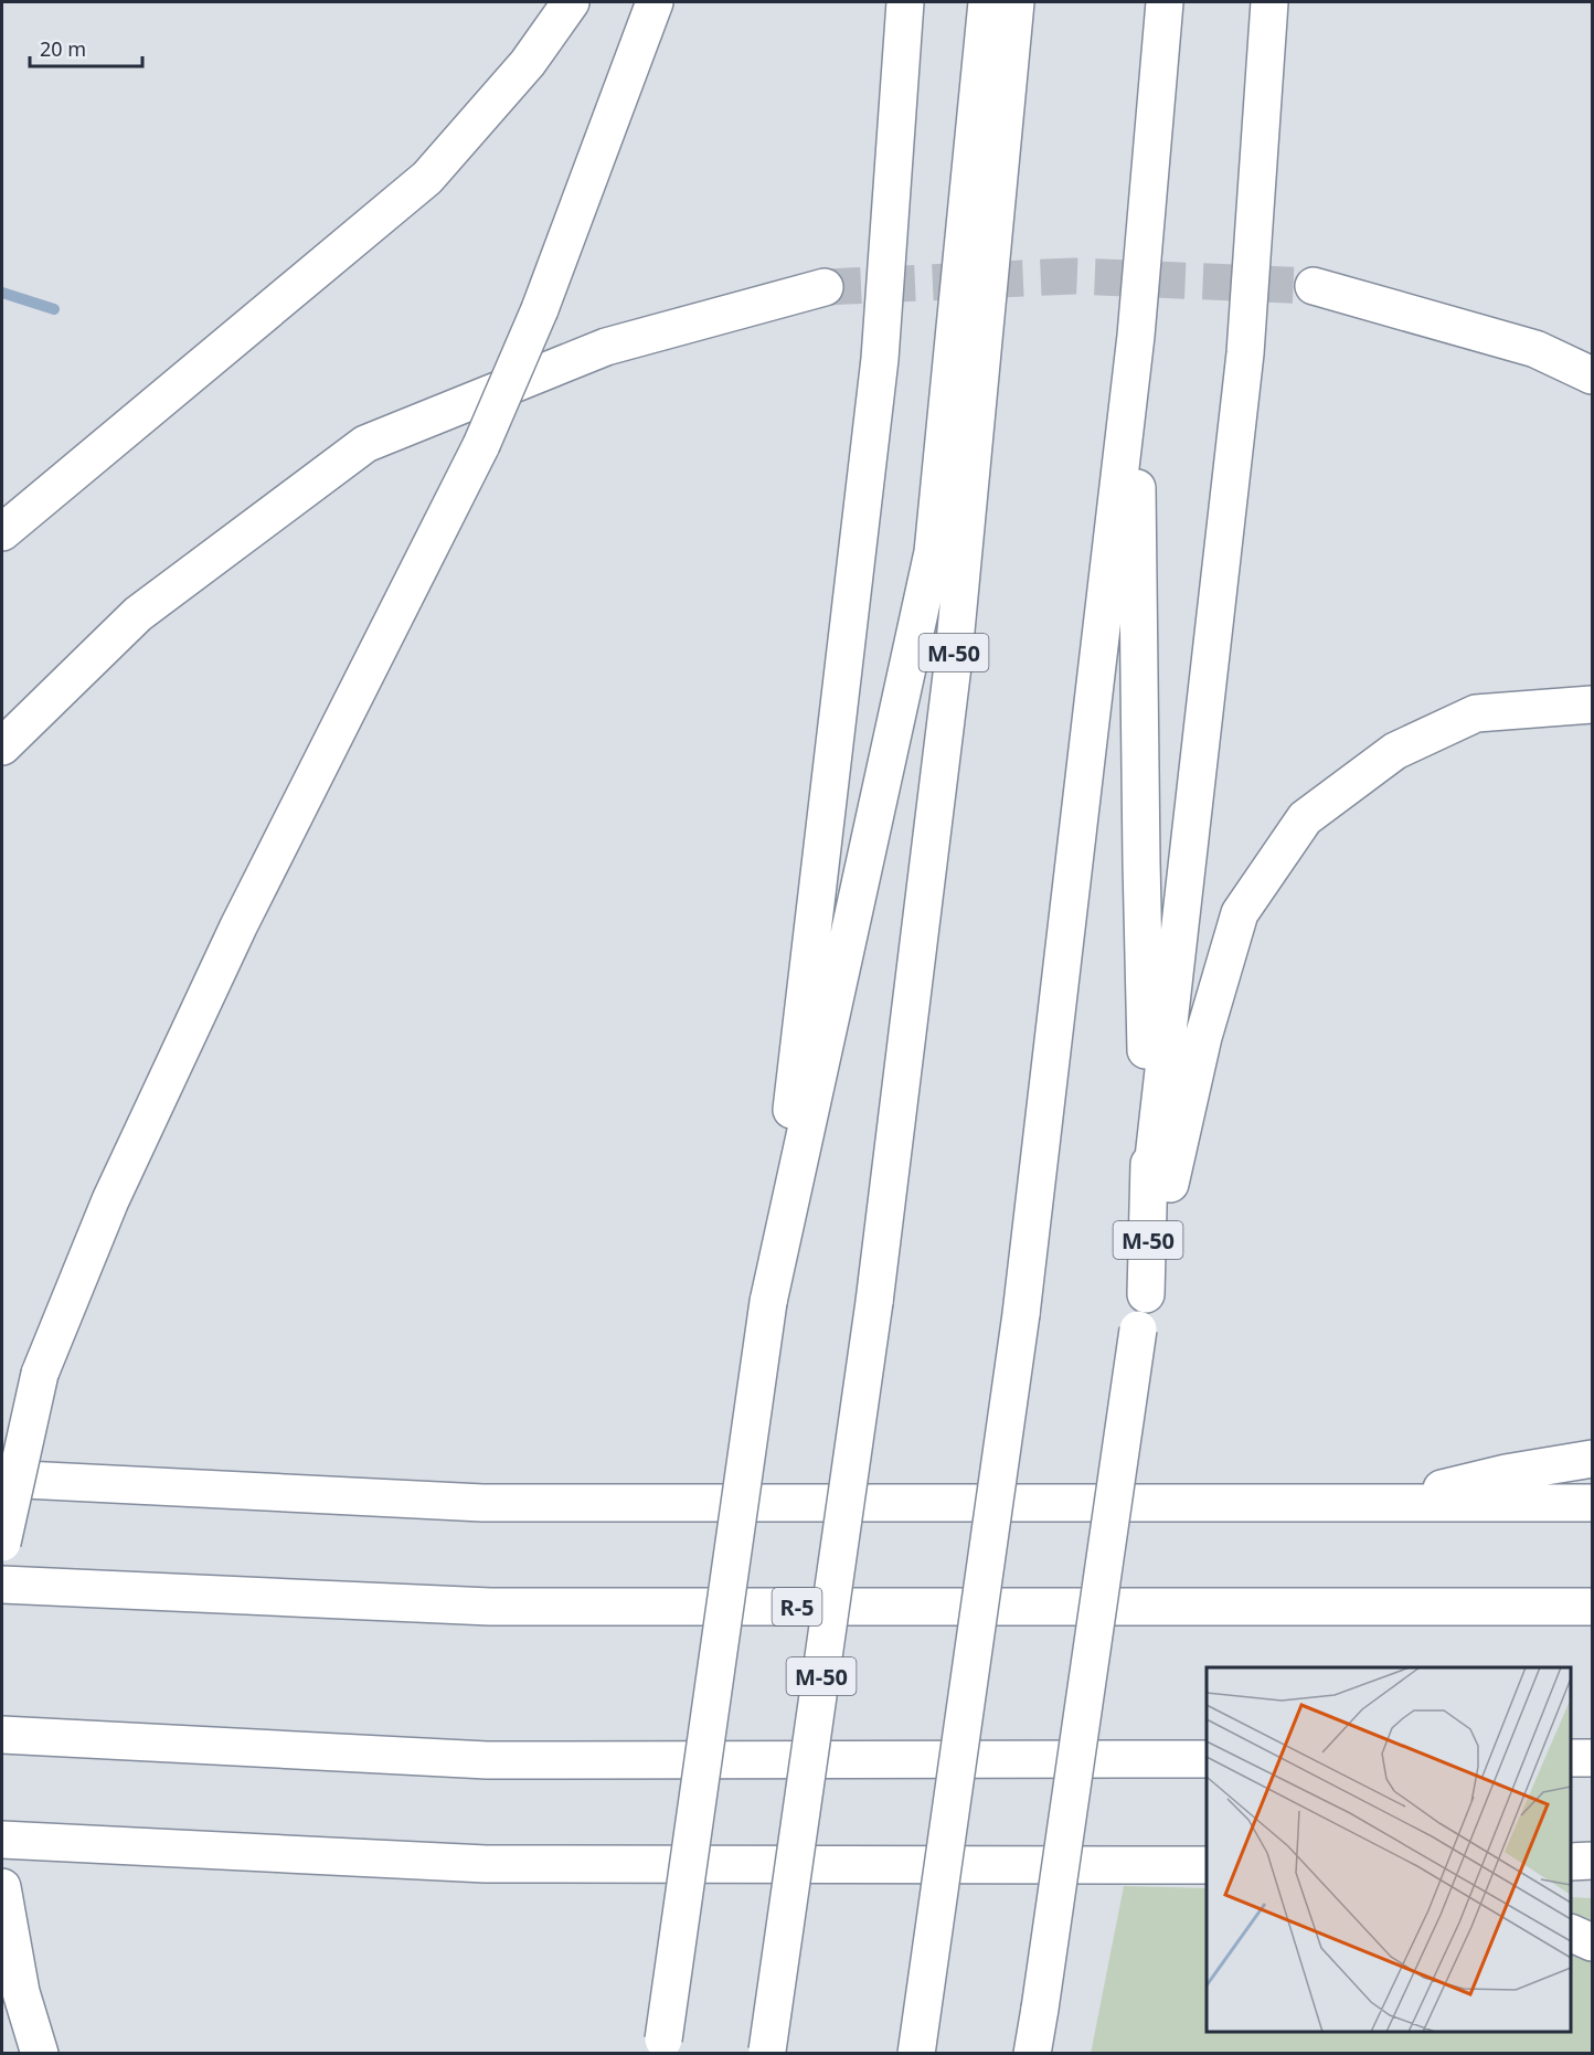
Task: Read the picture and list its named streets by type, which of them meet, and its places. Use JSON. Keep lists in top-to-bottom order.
{
  "streets": {
    "highway": ["M-50", "R-5"]
  },
  "scale_bar": "20 m"
}
